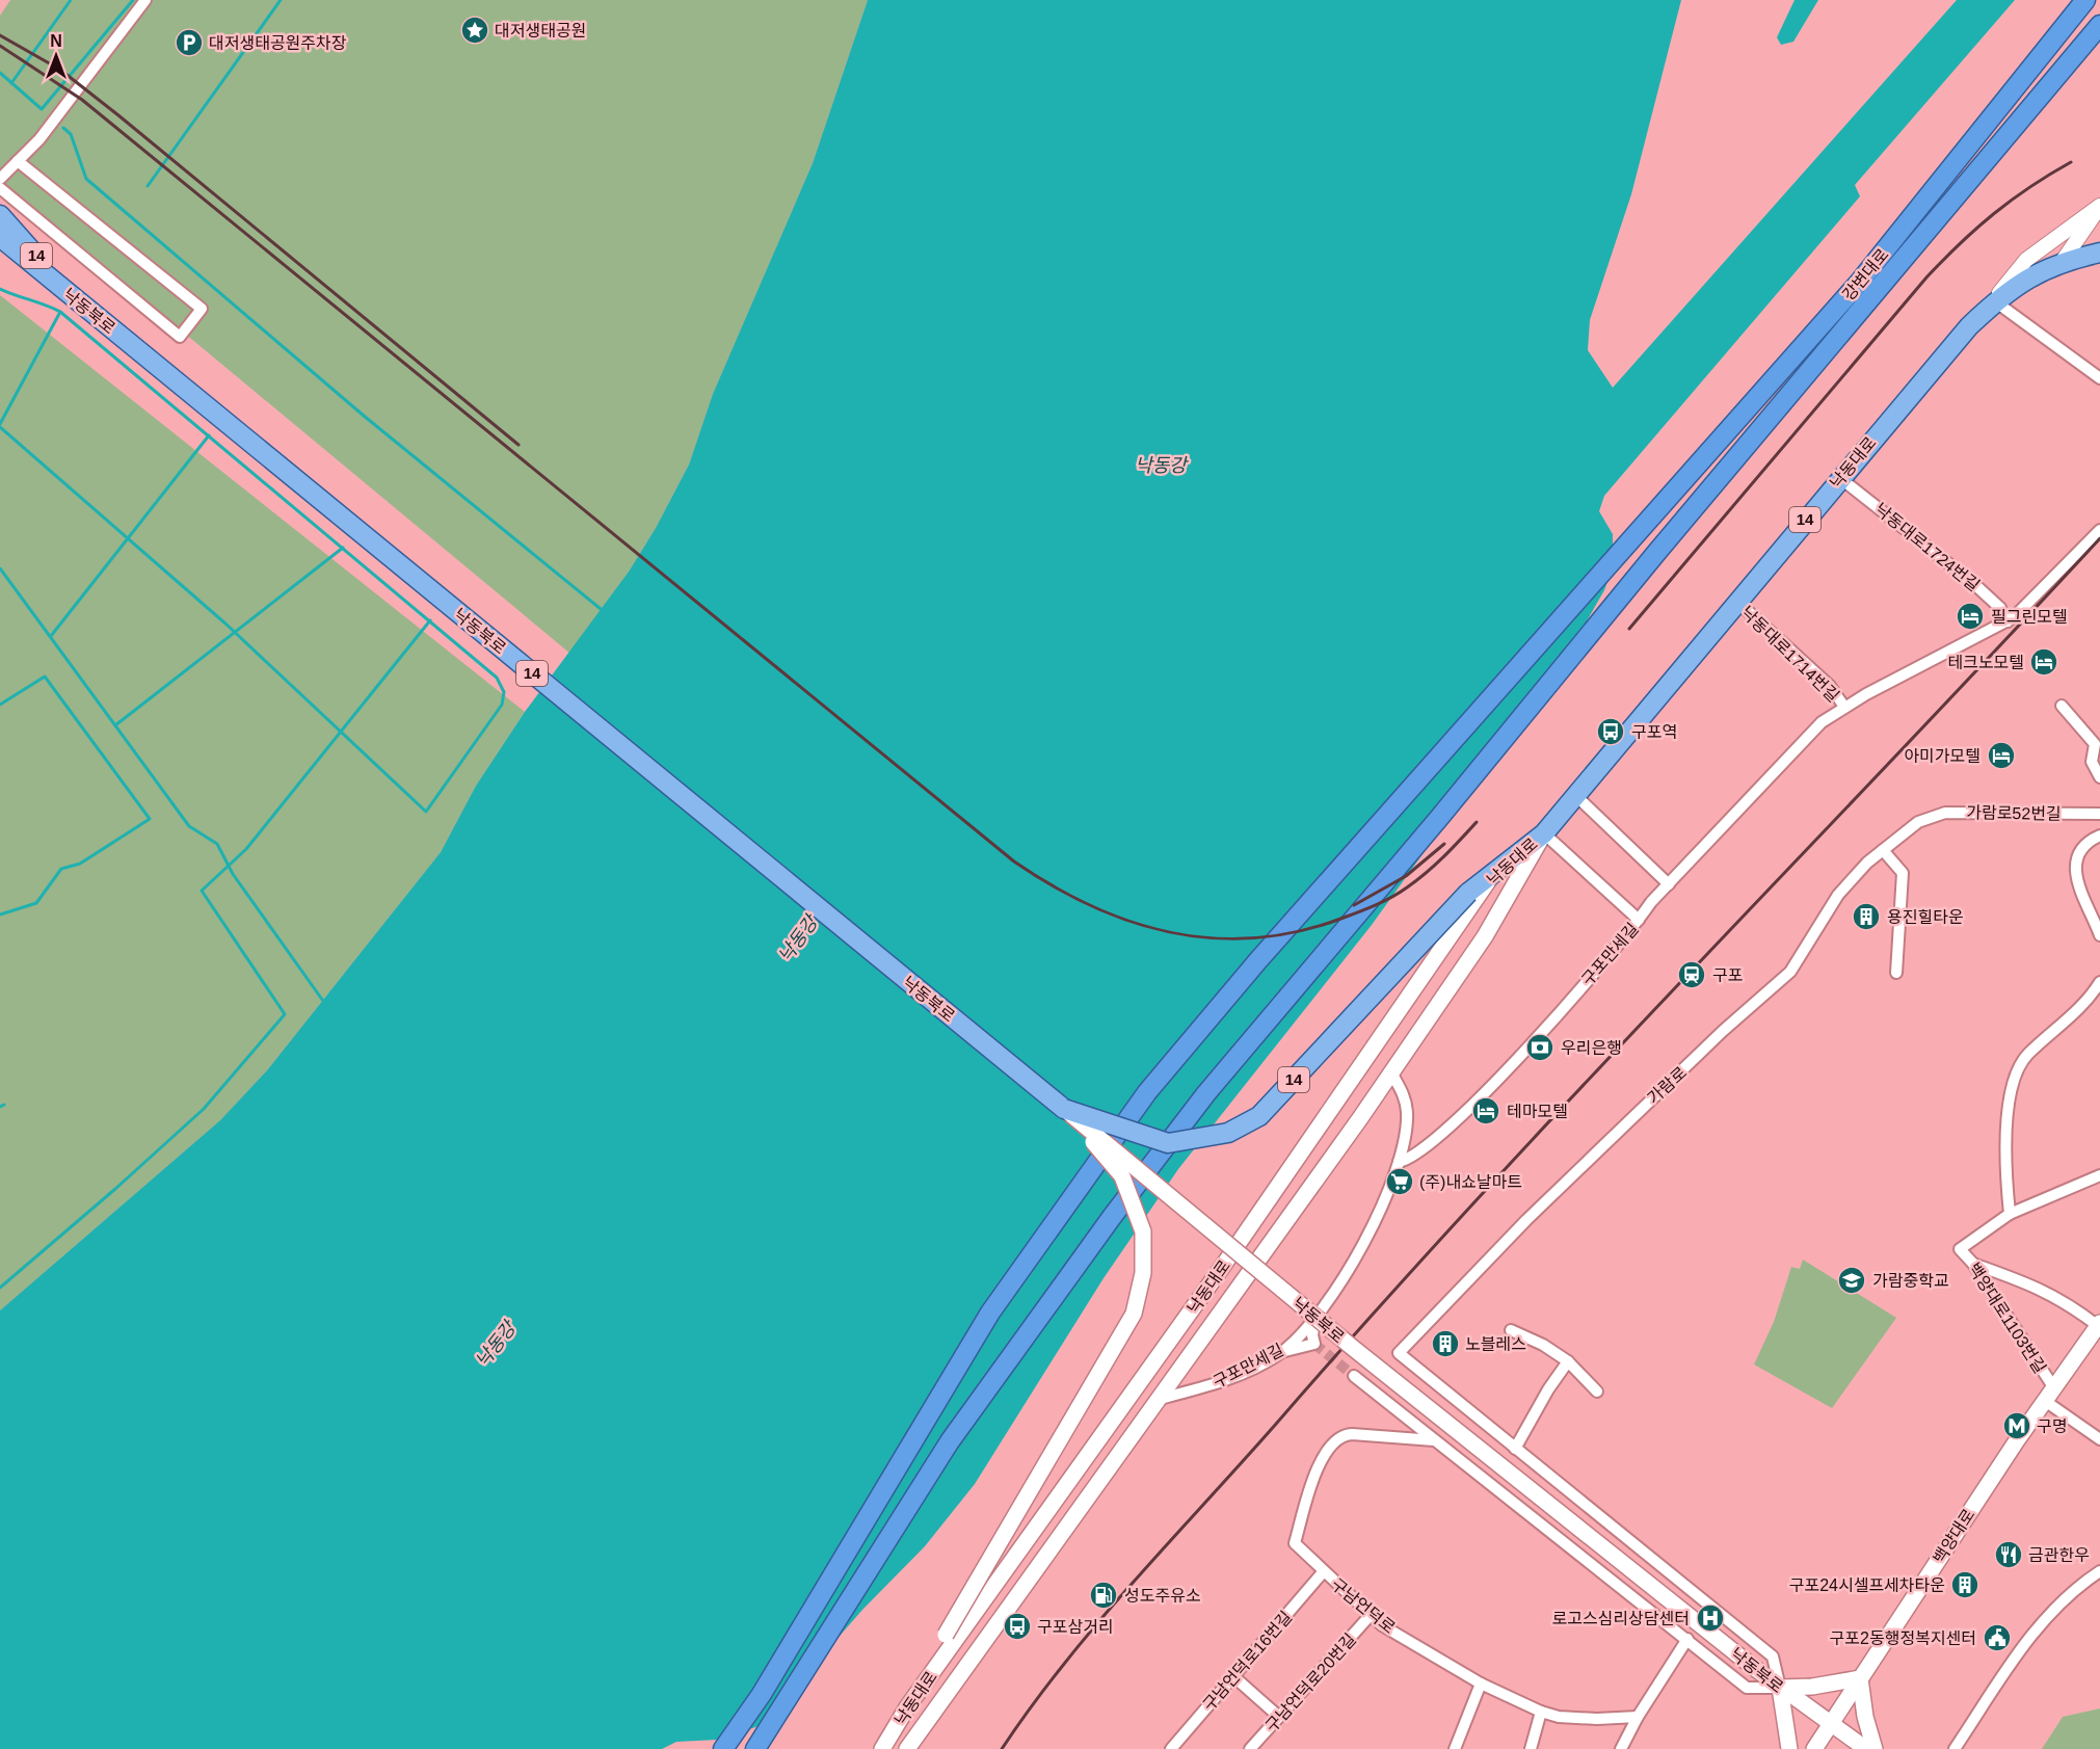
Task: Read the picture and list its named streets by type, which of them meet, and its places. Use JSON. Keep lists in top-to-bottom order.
{
  "streets": {
    "highway": ["강변대로"],
    "main road": [
      "14",
      "낙동북로",
      "낙동대로",
      "백양대로"
    ],
    "street": [
      "낙동대로1724번길",
      "낙동대로1714번길",
      "가람로52번길",
      "구포만세길",
      "가람로",
      "백양대로1103번길",
      "구남언덕로",
      "구남언덕로16번길",
      "구남언덕로20번길"
    ]
  },
  "crossings": [
    ["14", "낙동북로"],
    ["14", "낙동대로"],
    ["낙동북로", "백양대로"],
    ["낙동대로", "낙동대로1724번길"],
    ["낙동대로", "낙동대로1714번길"],
    ["낙동대로", "구포만세길"],
    ["낙동대로1724번길", "구포만세길"],
    ["낙동대로1714번길", "구포만세길"],
    ["가람로52번길", "가람로"],
    ["백양대로1103번길", "백양대로"],
    ["구남언덕로", "구남언덕로16번길"],
    ["구남언덕로", "구남언덕로20번길"]
  ],
  "water": ["낙동강"],
  "places": {
    "place": ["대저생태공원"],
    "parking": ["대저생태공원주차장"],
    "hotel": [
      "필그린모텔",
      "테크노모텔",
      "아미가모텔",
      "테마모텔"
    ],
    "bus stop": ["구포역", "구포삼거리"],
    "building": ["용진힐타운", "노블레스", "구포24시셀프세차타운"],
    "station": ["구포"],
    "bank": ["우리은행"],
    "supermarket": ["(주)내쇼날마트"],
    "school or university": ["가람중학교"],
    "metro station": ["구명"],
    "restaurant": ["금관한우"],
    "fuel station": ["성도주유소"],
    "hospital": ["로고스심리상담센터"],
    "public building": ["구포2동행정복지센터"]
  },
  "north": "top"
}
